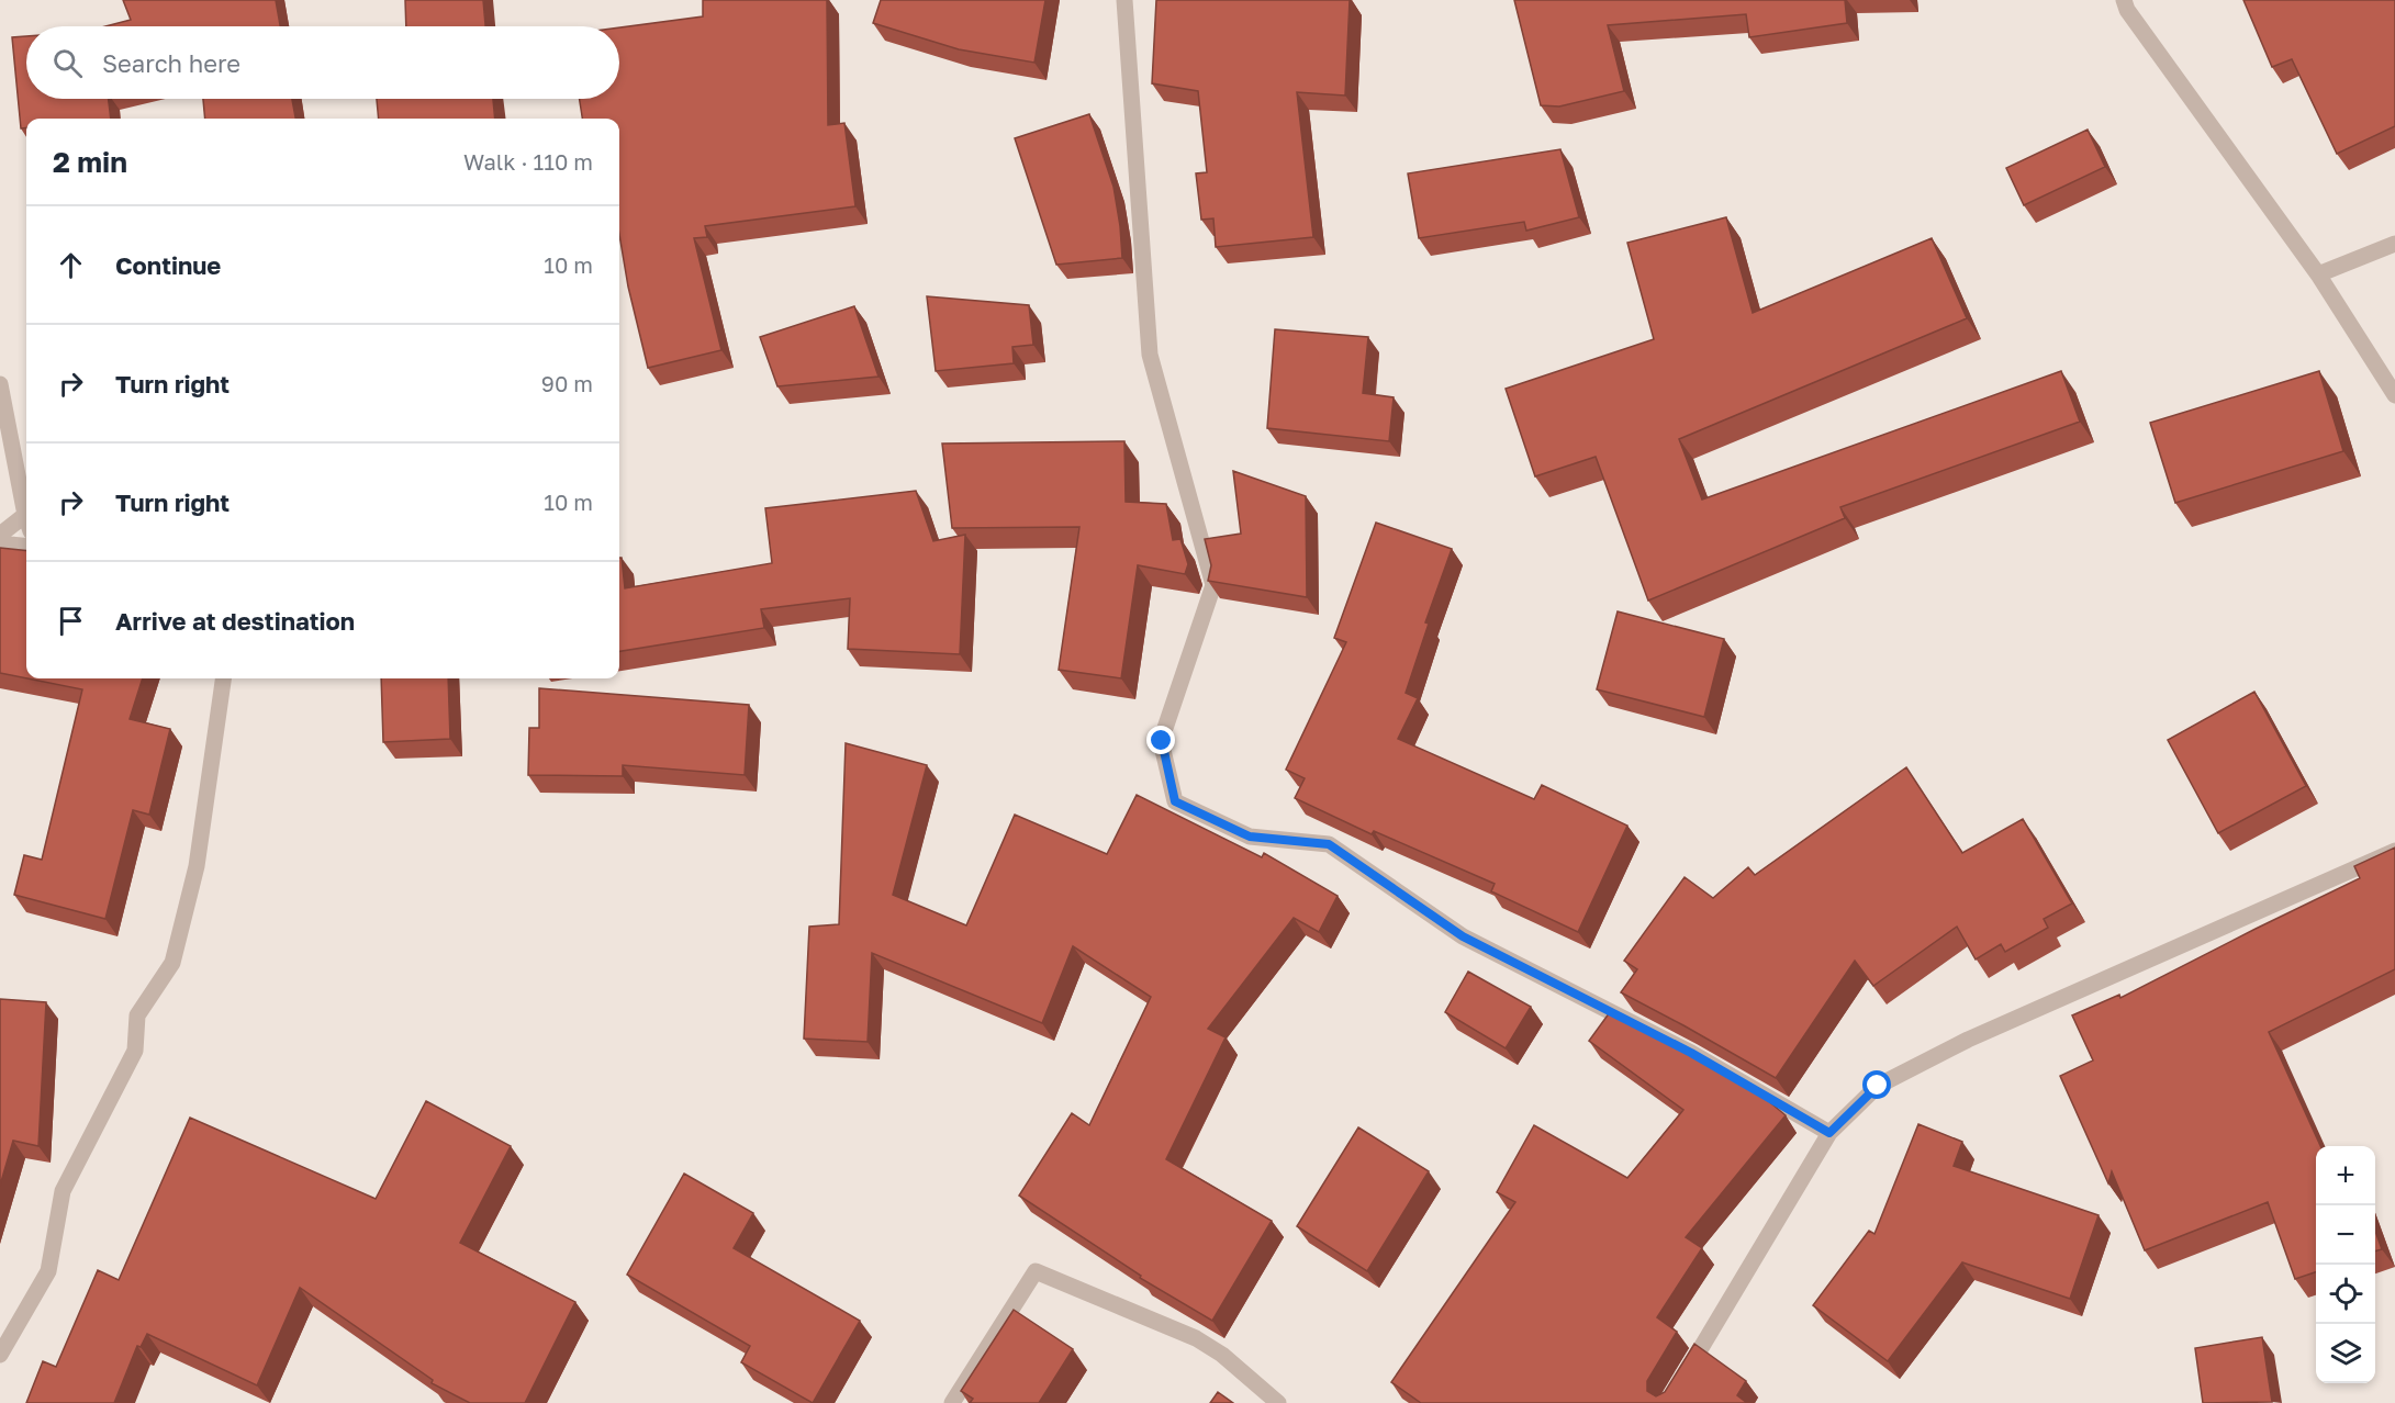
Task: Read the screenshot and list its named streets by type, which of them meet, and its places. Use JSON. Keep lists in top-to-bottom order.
{
  "page": {
    "search": "Search here",
    "heading": ["2 min", "Walk · 110 m"],
    "list": [
      ["Continue", "10 m"],
      ["Turn right", "90 m"],
      ["Turn right", "10 m"],
      "Arrive at destination"
    ],
    "map_buttons": ["+", "−"]
  }
}
